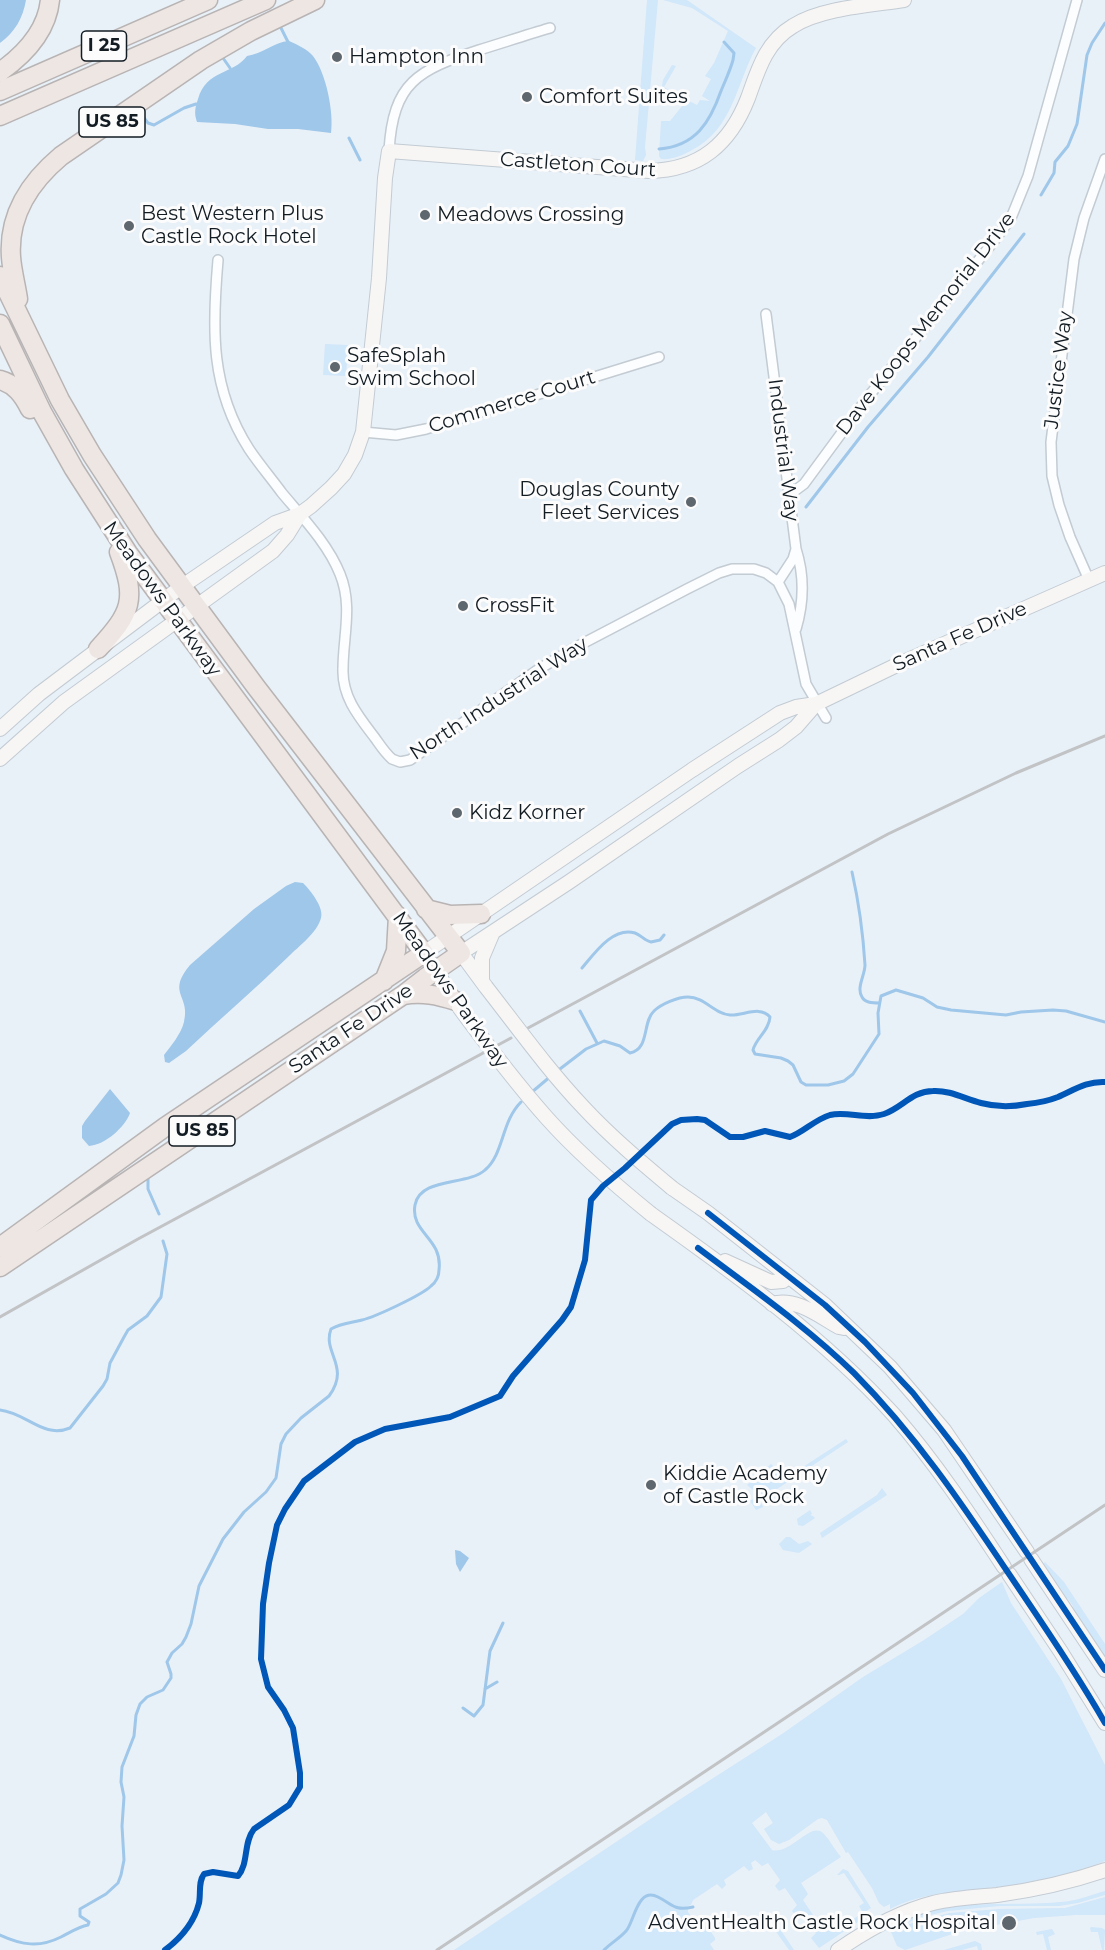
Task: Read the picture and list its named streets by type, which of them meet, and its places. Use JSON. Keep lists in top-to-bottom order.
{
  "streets": {
    "highway": [
      "I 25",
      "US 85",
      "Meadows Parkway",
      "Santa Fe Drive"
    ],
    "main road": ["Castleton Court"],
    "street": [
      "Dave Koops Memorial Drive",
      "Justice Way",
      "Commerce Court",
      "Industrial Way",
      "North Industrial Way"
    ]
  },
  "crossings": [
    ["US 85", "Meadows Parkway"],
    ["Dave Koops Memorial Drive", "Industrial Way"],
    ["Justice Way", "Santa Fe Drive"],
    ["Industrial Way", "North Industrial Way"],
    ["Meadows Parkway", "Santa Fe Drive"]
  ],
  "places": [
    "Hampton Inn",
    "Comfort Suites",
    "Meadows Crossing",
    "Best Western Plus Castle Rock Hotel",
    "SafeSplah Swim School",
    "Douglas County Fleet Services",
    "CrossFit",
    "Kidz Korner",
    "Kiddie Academy of Castle Rock",
    "AdventHealth Castle Rock Hospital"
  ]
}
